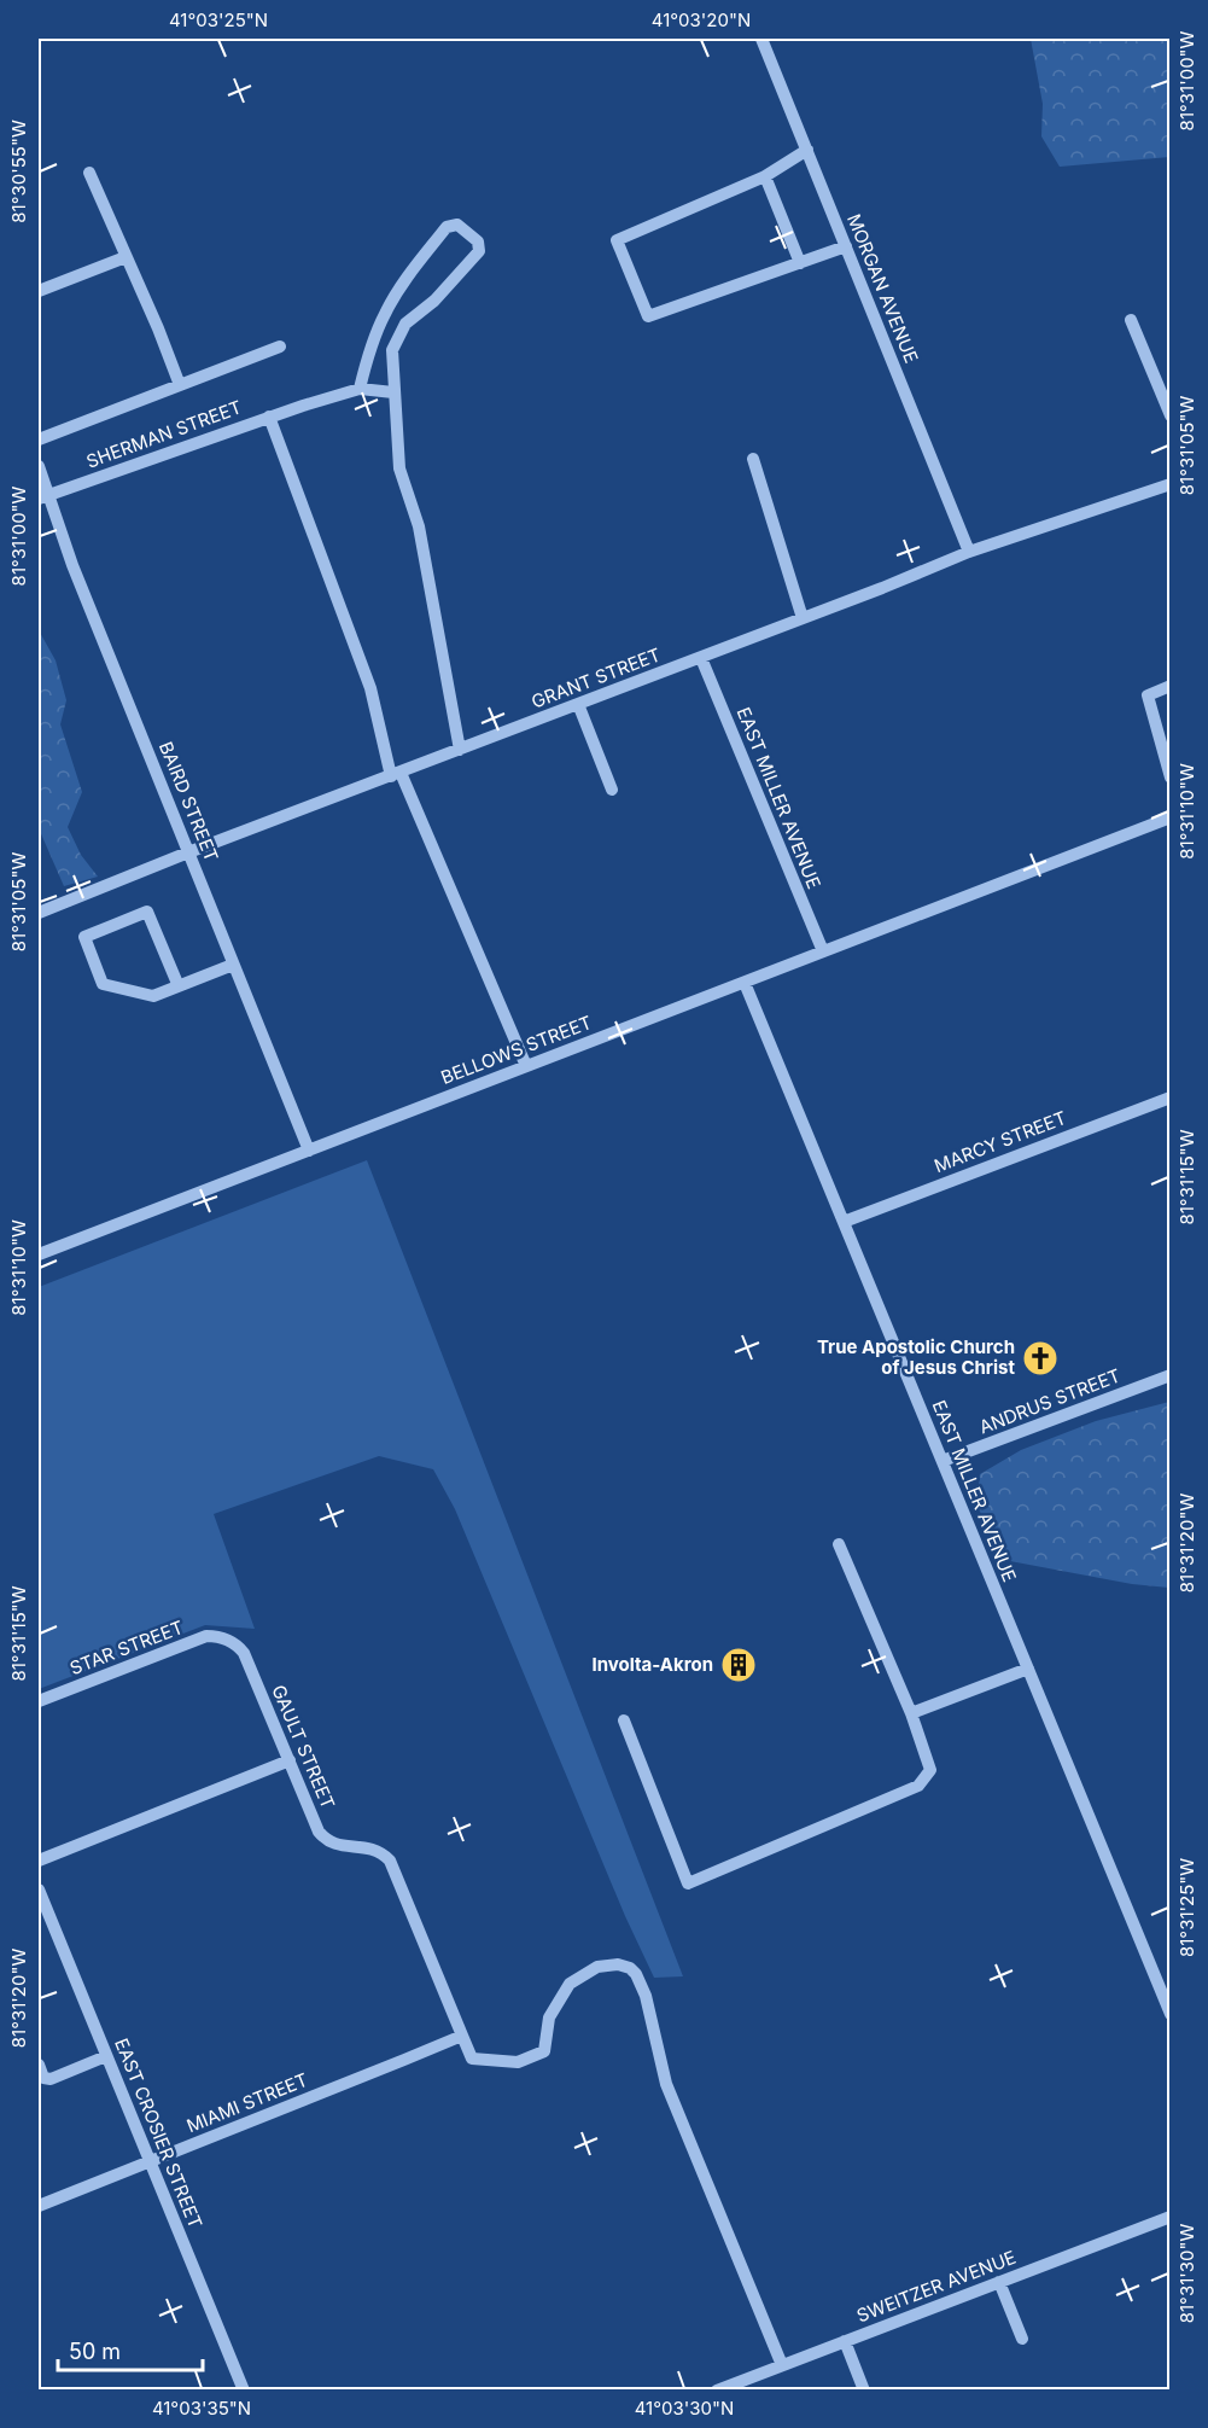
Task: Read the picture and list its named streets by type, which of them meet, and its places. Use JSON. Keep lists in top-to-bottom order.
{
  "streets": {
    "street": [
      "MORGAN AVENUE",
      "SHERMAN STREET",
      "GRANT STREET",
      "EAST MILLER AVENUE",
      "BAIRD STREET",
      "BELLOWS STREET",
      "MARCY STREET",
      "ANDRUS STREET",
      "STAR STREET",
      "GAULT STREET",
      "MIAMI STREET",
      "EAST CROSIER STREET",
      "SWEITZER AVENUE"
    ]
  },
  "crossings": [
    ["MORGAN AVENUE", "GRANT STREET"],
    ["SHERMAN STREET", "BAIRD STREET"],
    ["GRANT STREET", "EAST MILLER AVENUE"],
    ["GRANT STREET", "BAIRD STREET"],
    ["EAST MILLER AVENUE", "BELLOWS STREET"],
    ["EAST MILLER AVENUE", "MARCY STREET"],
    ["EAST MILLER AVENUE", "ANDRUS STREET"],
    ["BAIRD STREET", "BELLOWS STREET"],
    ["STAR STREET", "GAULT STREET"],
    ["GAULT STREET", "MIAMI STREET"],
    ["MIAMI STREET", "EAST CROSIER STREET"]
  ],
  "places": {
    "church": ["True Apostolic Church of Jesus Christ"],
    "building": ["Involta-Akron"]
  },
  "scale_bar": "50 m",
  "coordinates": [
    "41°03'25\"N",
    "41°03'20\"N",
    "81°31'00\"W",
    "81°30'55\"W",
    "81°31'05\"W",
    "81°31'10\"W",
    "81°31'15\"W",
    "81°31'20\"W",
    "81°31'25\"W",
    "81°31'30\"W",
    "41°03'35\"N",
    "41°03'30\"N"
  ]
}
